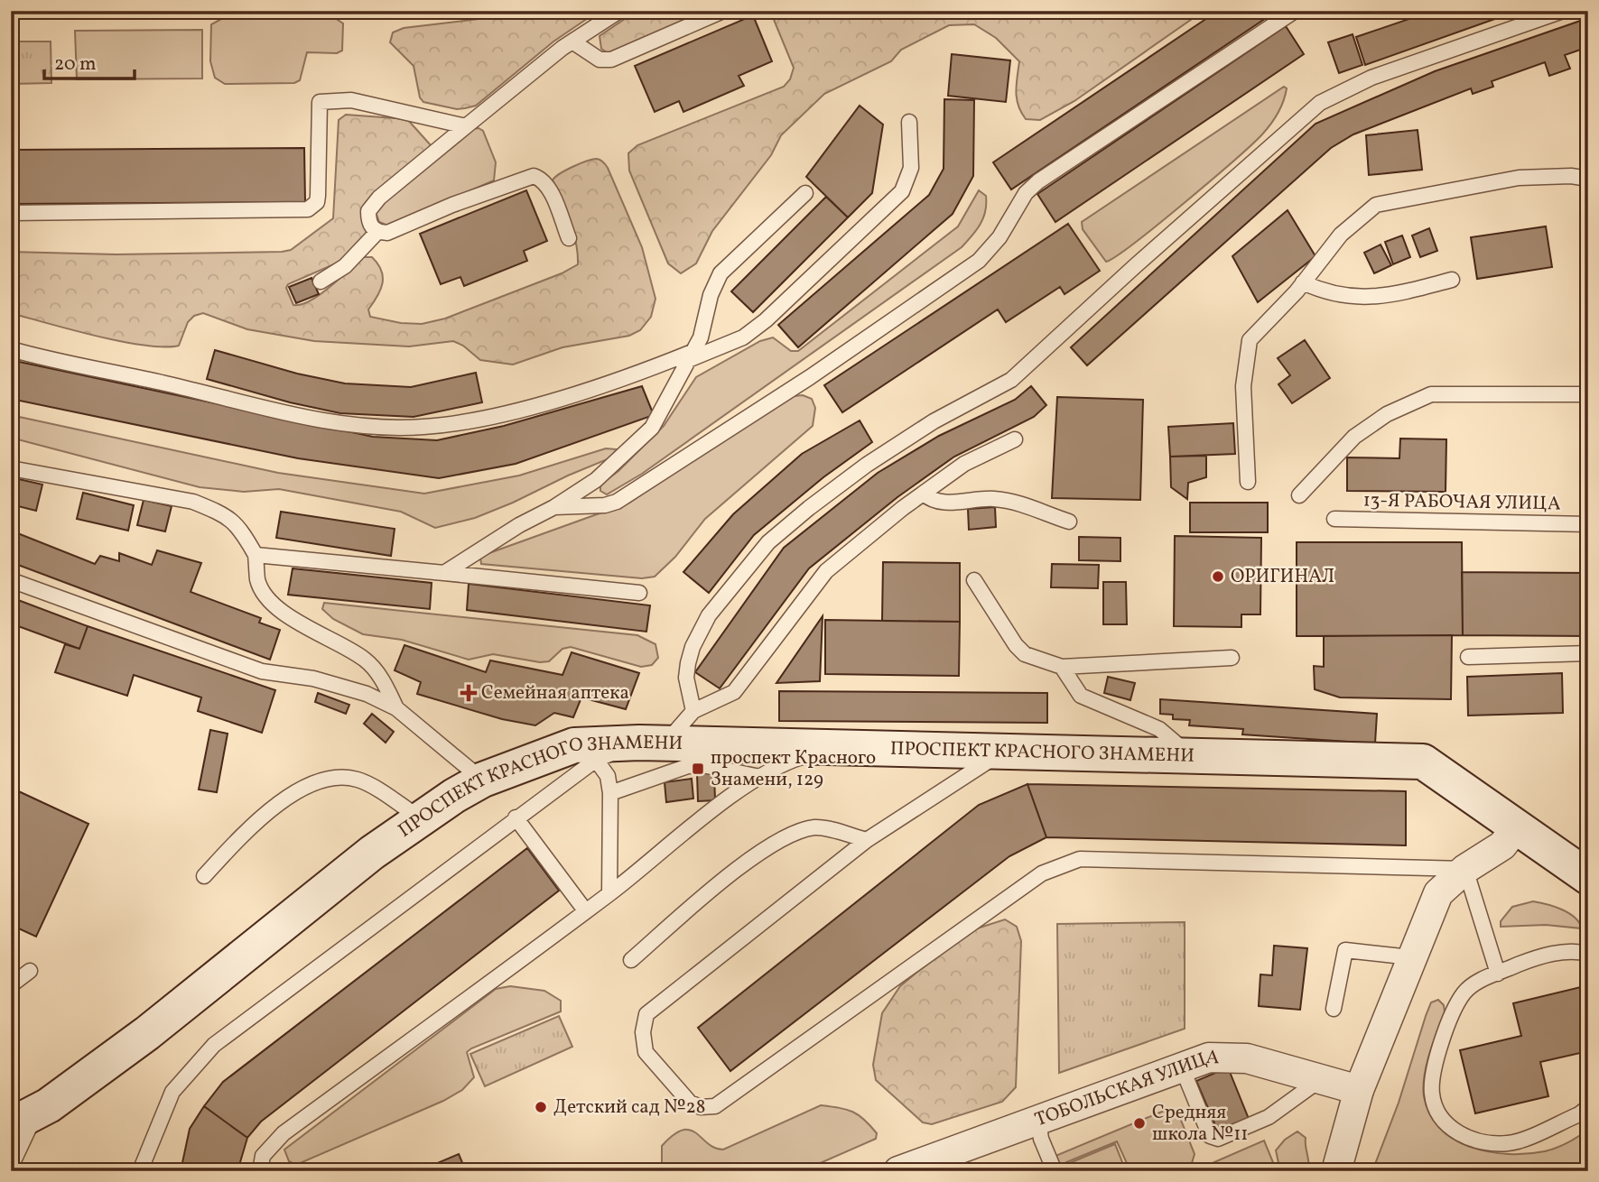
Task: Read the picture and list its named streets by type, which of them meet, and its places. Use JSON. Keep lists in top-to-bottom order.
{
  "streets": {
    "main road": ["ПРОСПЕКТ КРАСНОГО ЗНАМЕНИ"],
    "street": ["ТОБОЛЬСКАЯ УЛИЦА"],
    "lane": ["13-Я РАБОЧАЯ УЛИЦА"]
  },
  "places": {
    "other": ["ОРИГИНАЛ", "Детский сад №28", "Средняя школа №11"],
    "health": ["Семейная аптека"],
    "transit": ["проспект Красного Знамени, 129"]
  },
  "scale_bar": "20 m"
}
